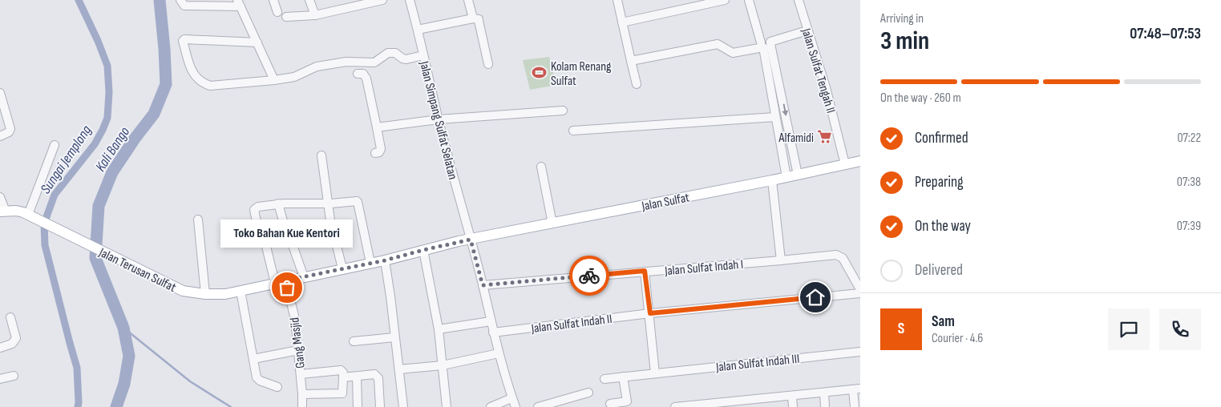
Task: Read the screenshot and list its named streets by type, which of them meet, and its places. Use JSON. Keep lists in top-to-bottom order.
{
  "streets": {
    "main road": ["Jalan Sulfat", "Jalan Terusan Sulfat"],
    "street": [
      "Jalan Sulfat Tengah II",
      "Jalan Simpang Sulfat Selatan",
      "Jalan Sulfat Indah I",
      "Jalan Sulfat Indah II",
      "Gang Masjid",
      "Jalan Sulfat Indah III"
    ]
  },
  "crossings": [
    ["Jalan Sulfat Tengah II", "Jalan Sulfat"],
    ["Jalan Simpang Sulfat Selatan", "Jalan Sulfat"],
    ["Jalan Simpang Sulfat Selatan", "Jalan Sulfat Indah I"],
    ["Jalan Simpang Sulfat Selatan", "Jalan Terusan Sulfat"],
    ["Jalan Simpang Sulfat Selatan", "Jalan Sulfat Indah II"],
    ["Jalan Sulfat", "Jalan Terusan Sulfat"],
    ["Jalan Terusan Sulfat", "Gang Masjid"]
  ],
  "water": ["Kali Bango", "Sungai Jemplong"],
  "places": {
    "sports": ["Kolam Renang Sulfat"],
    "supermarket": ["Alfamidi"],
    "other": ["Toko Bahan Kue Kentori"]
  },
  "page": {
    "heading": ["3 min", "Arriving in", "07:48–07:53"],
    "panel": ["Sam", "Courier · 4.6"],
    "bar": "On the way · 260 m",
    "list": [
      ["Confirmed", "07:22"],
      ["Preparing", "07:38"],
      ["On the way", "07:39"],
      "Delivered"
    ],
    "bubble": "Toko Bahan Kue Kentori",
    "round": "S"
  }
}
